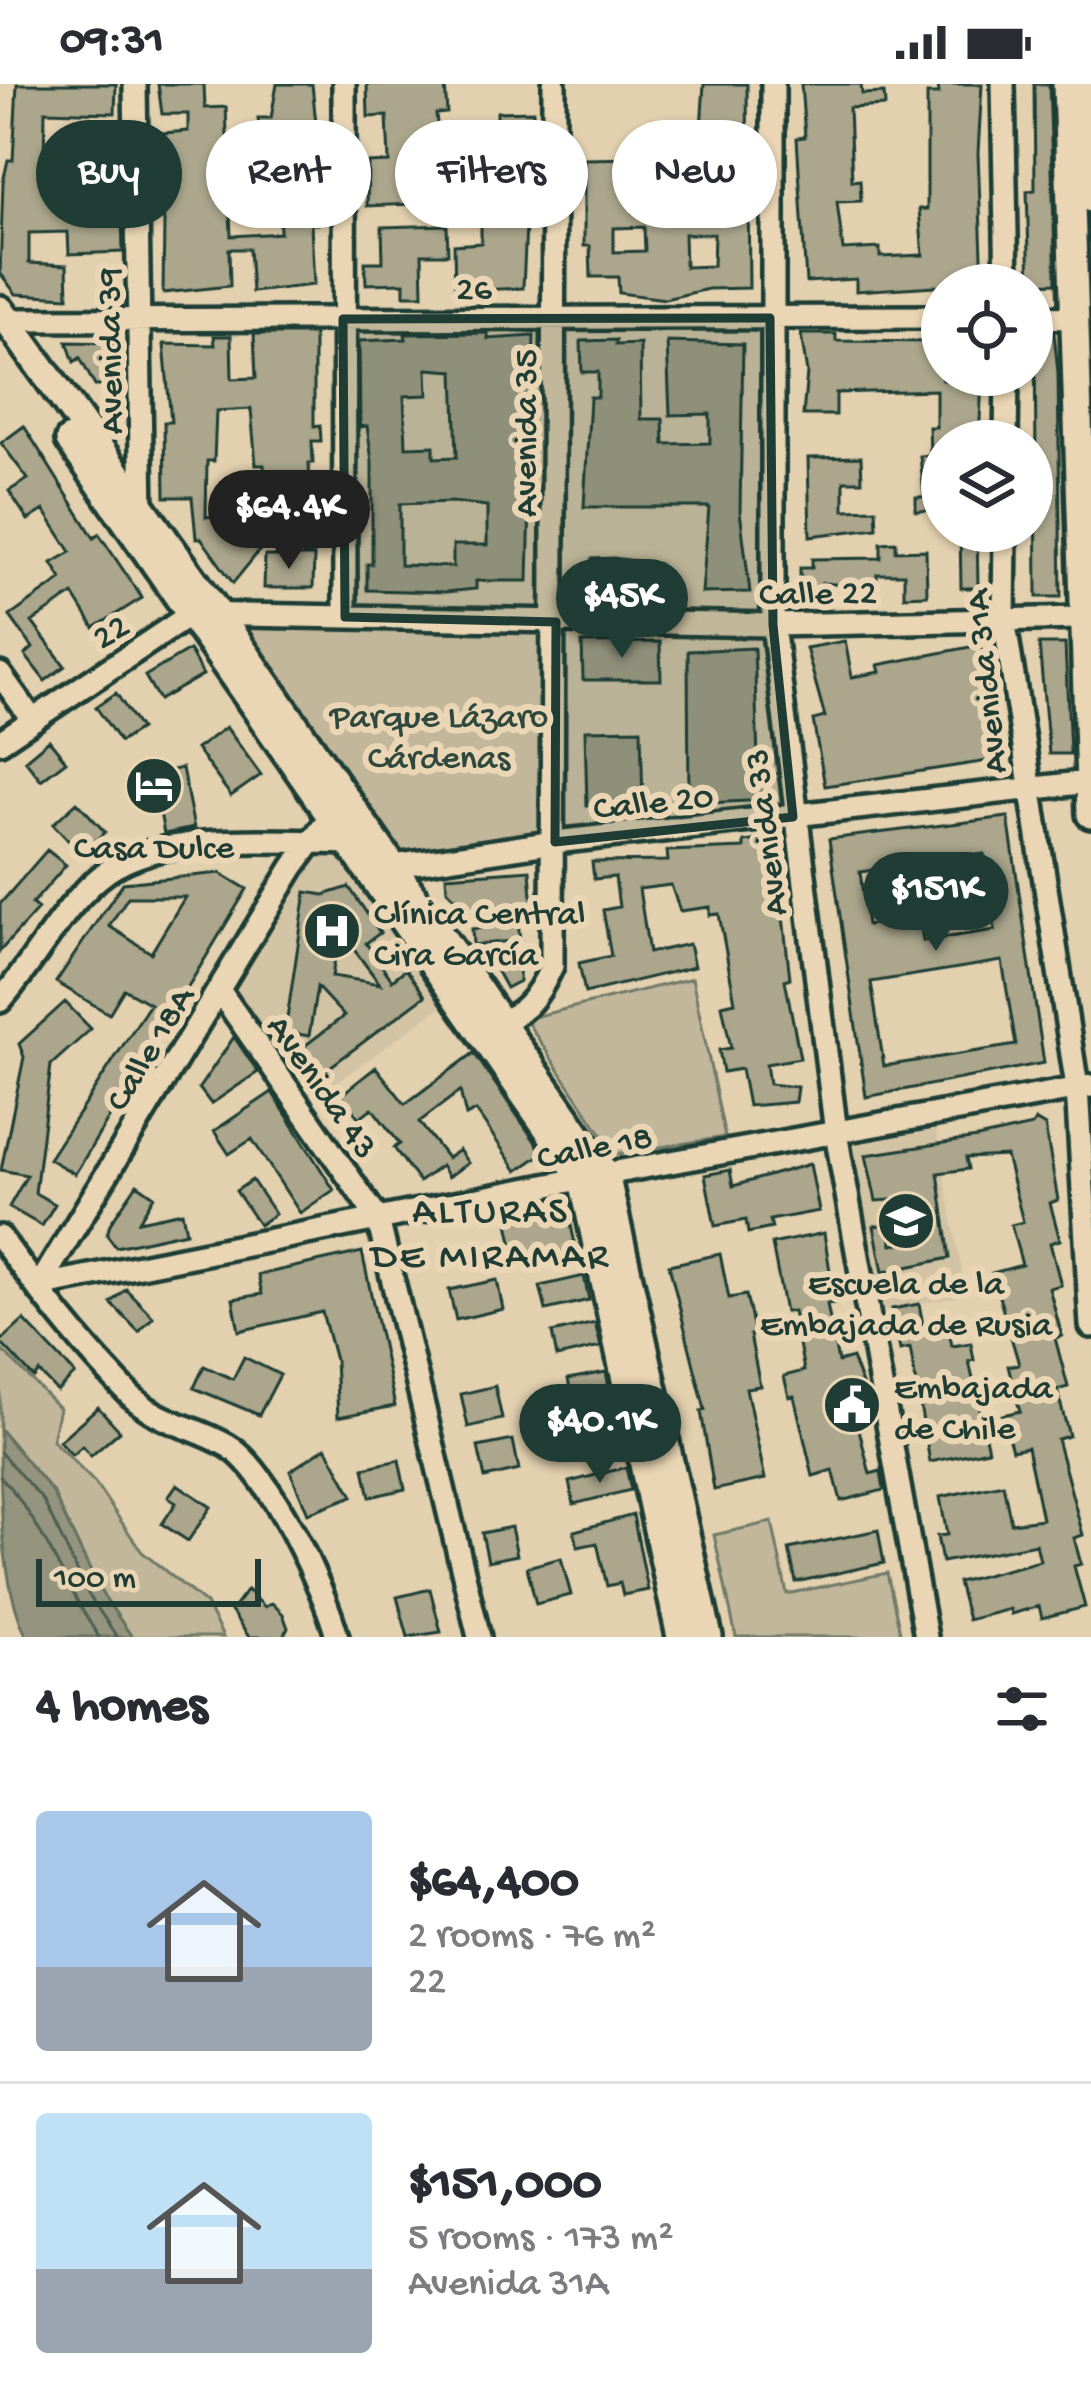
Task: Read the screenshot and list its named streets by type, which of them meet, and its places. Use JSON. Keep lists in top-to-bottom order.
{
  "streets": {
    "street": [
      "26",
      "Avenida 39",
      "Avenida 35",
      "Calle 22",
      "22",
      "Avenida 31A",
      "Calle 20",
      "Avenida 33",
      "Calle 18A",
      "Avenida 43",
      "Calle 18"
    ]
  },
  "crossings": [
    ["26", "Avenida 39"],
    ["26", "Avenida 35"],
    ["26", "Avenida 33"],
    ["Avenida 35", "Calle 22"],
    ["Avenida 35", "Calle 20"],
    ["Calle 22", "Avenida 31A"],
    ["Calle 22", "Avenida 33"],
    ["Avenida 31A", "Calle 20"],
    ["Avenida 31A", "Calle 18"],
    ["Calle 20", "Avenida 33"],
    ["Avenida 33", "Calle 18"],
    ["Calle 18A", "Avenida 43"],
    ["Calle 18A", "Calle 18"],
    ["Avenida 43", "Calle 18"]
  ],
  "districts": ["ALTURAS DE MIRAMAR"],
  "parks": ["Parque Lázaro Cárdenas"],
  "places": {
    "hotel": ["Casa Dulce"],
    "hospital": ["Clínica Central Cira García"],
    "school or university": ["Escuela de la Embajada de Rusia"],
    "public building": ["Embajada de Chile"]
  },
  "scale_bar": "100 m",
  "page": {
    "status": "09:31",
    "chip": [
      "Buy",
      "Rent",
      "Filters",
      "New"
    ],
    "price": [
      "$64.4K",
      "$45K",
      "$151K",
      "$40.1K"
    ],
    "scale": "100 m",
    "heading": "4 homes",
    "list": [
      {
        "name": "$64,400",
        "note": "2 rooms · 76 m² · 22"
      },
      {
        "name": "$151,000",
        "note": "5 rooms · 173 m² · Avenida 31A"
      }
    ]
  }
}
